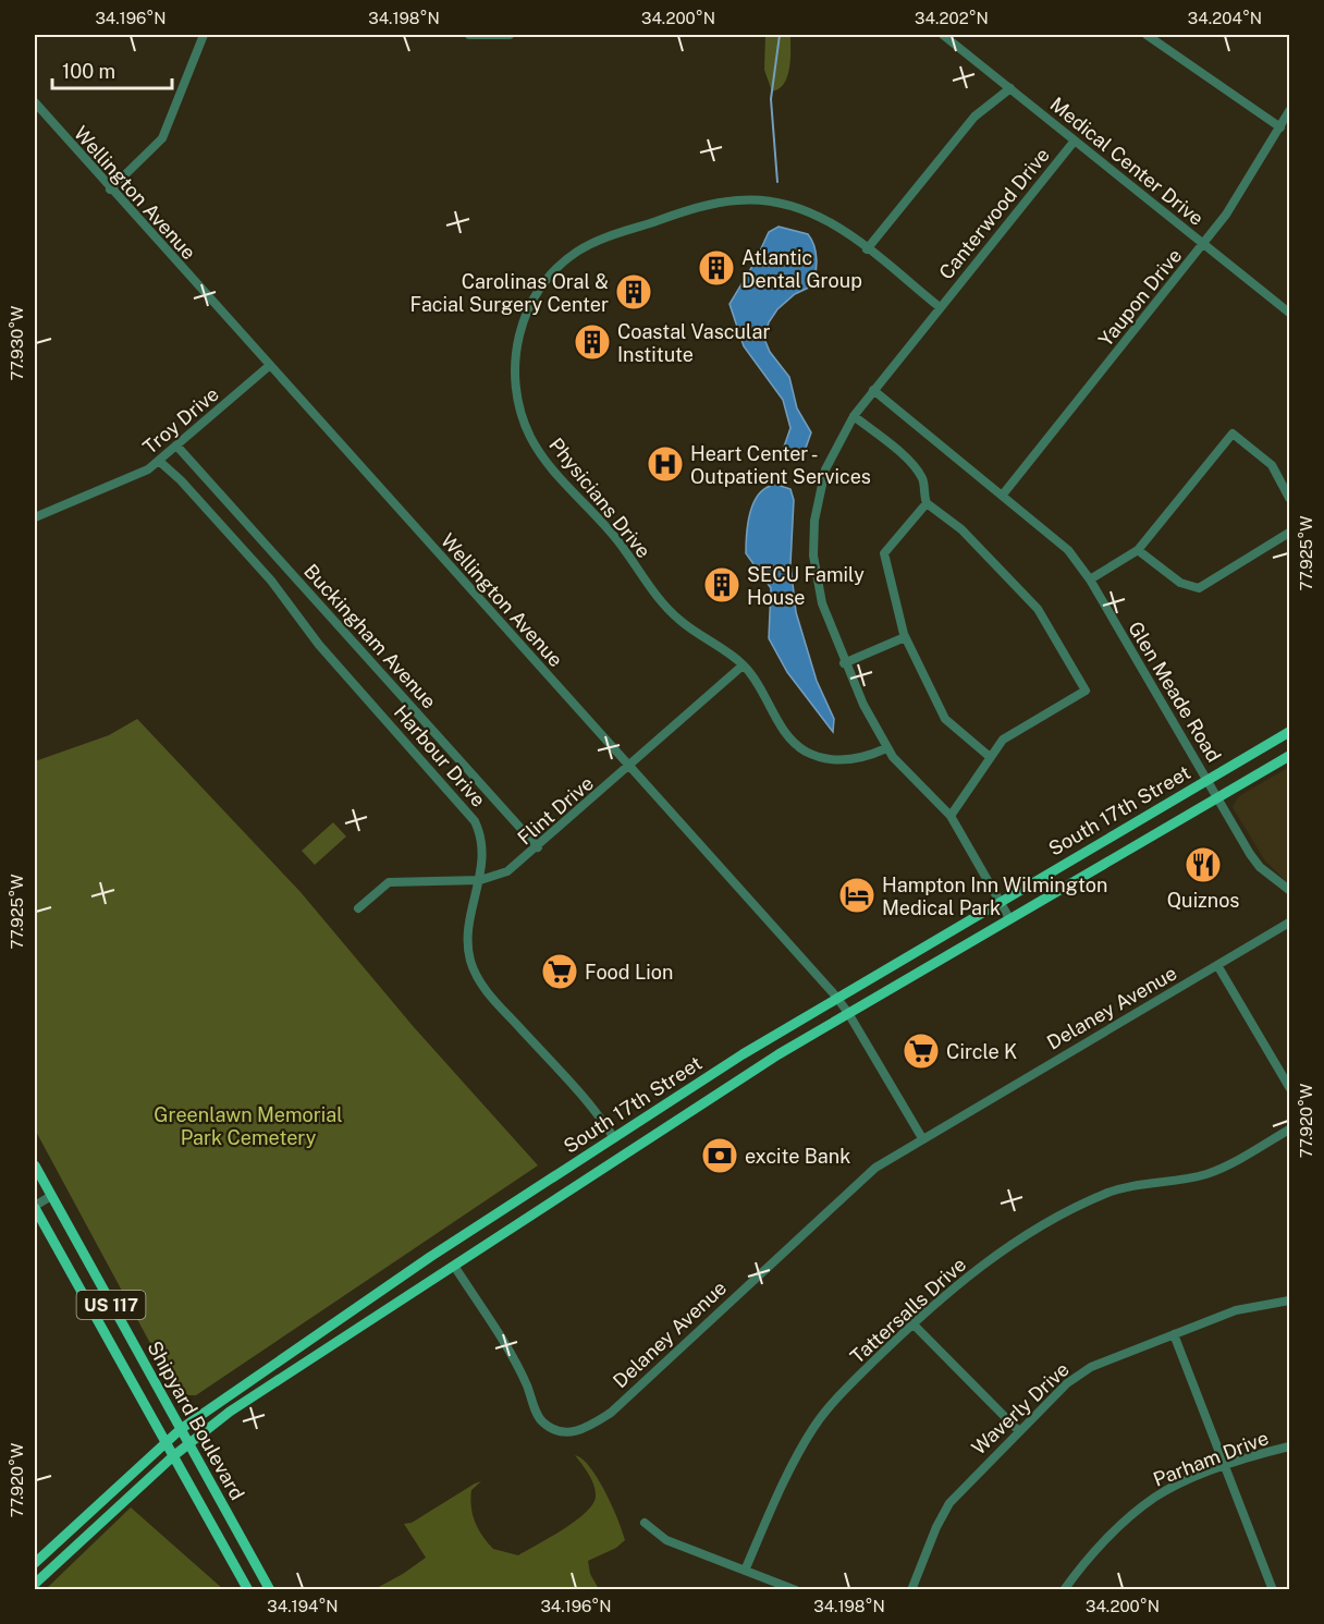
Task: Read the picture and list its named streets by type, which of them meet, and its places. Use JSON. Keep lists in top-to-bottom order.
{
  "streets": {
    "main road": ["South 17th Street", "US 117", "Shipyard Boulevard"],
    "street": [
      "Medical Center Drive",
      "Wellington Avenue",
      "Canterwood Drive",
      "Yaupon Drive",
      "Troy Drive",
      "Physicians Drive",
      "Buckingham Avenue",
      "Glen Meade Road",
      "Harbour Drive",
      "Flint Drive",
      "Delaney Avenue",
      "Tattersalls Drive",
      "Waverly Drive",
      "Parham Drive"
    ]
  },
  "crossings": [
    ["Medical Center Drive", "Canterwood Drive"],
    ["Medical Center Drive", "Yaupon Drive"],
    ["Wellington Avenue", "Troy Drive"],
    ["Wellington Avenue", "Flint Drive"],
    ["Wellington Avenue", "South 17th Street"],
    ["Wellington Avenue", "Delaney Avenue"],
    ["Canterwood Drive", "Physicians Drive"],
    ["Canterwood Drive", "Glen Meade Road"],
    ["Canterwood Drive", "South 17th Street"],
    ["Yaupon Drive", "Glen Meade Road"],
    ["Troy Drive", "Buckingham Avenue"],
    ["Troy Drive", "Harbour Drive"],
    ["Physicians Drive", "Flint Drive"],
    ["Buckingham Avenue", "Flint Drive"],
    ["Glen Meade Road", "South 17th Street"],
    ["Harbour Drive", "Flint Drive"],
    ["Harbour Drive", "South 17th Street"],
    ["South 17th Street", "Delaney Avenue"],
    ["South 17th Street", "Shipyard Boulevard"]
  ],
  "parks": ["Greenlawn Memorial Park Cemetery"],
  "places": {
    "building": [
      "Atlantic Dental Group",
      "Carolinas Oral & Facial Surgery Center",
      "Coastal Vascular Institute",
      "SECU Family House"
    ],
    "hospital": ["Heart Center - Outpatient Services"],
    "restaurant": ["Quiznos"],
    "hotel": ["Hampton Inn Wilmington Medical Park"],
    "supermarket": ["Food Lion", "Circle K"],
    "bank": ["excite Bank"]
  },
  "scale_bar": "100 m",
  "coordinates": [
    "34.196°N",
    "34.198°N",
    "34.200°N",
    "34.202°N",
    "34.204°N",
    "77.930°W",
    "77.925°W",
    "77.920°W",
    "34.194°N"
  ]
}
